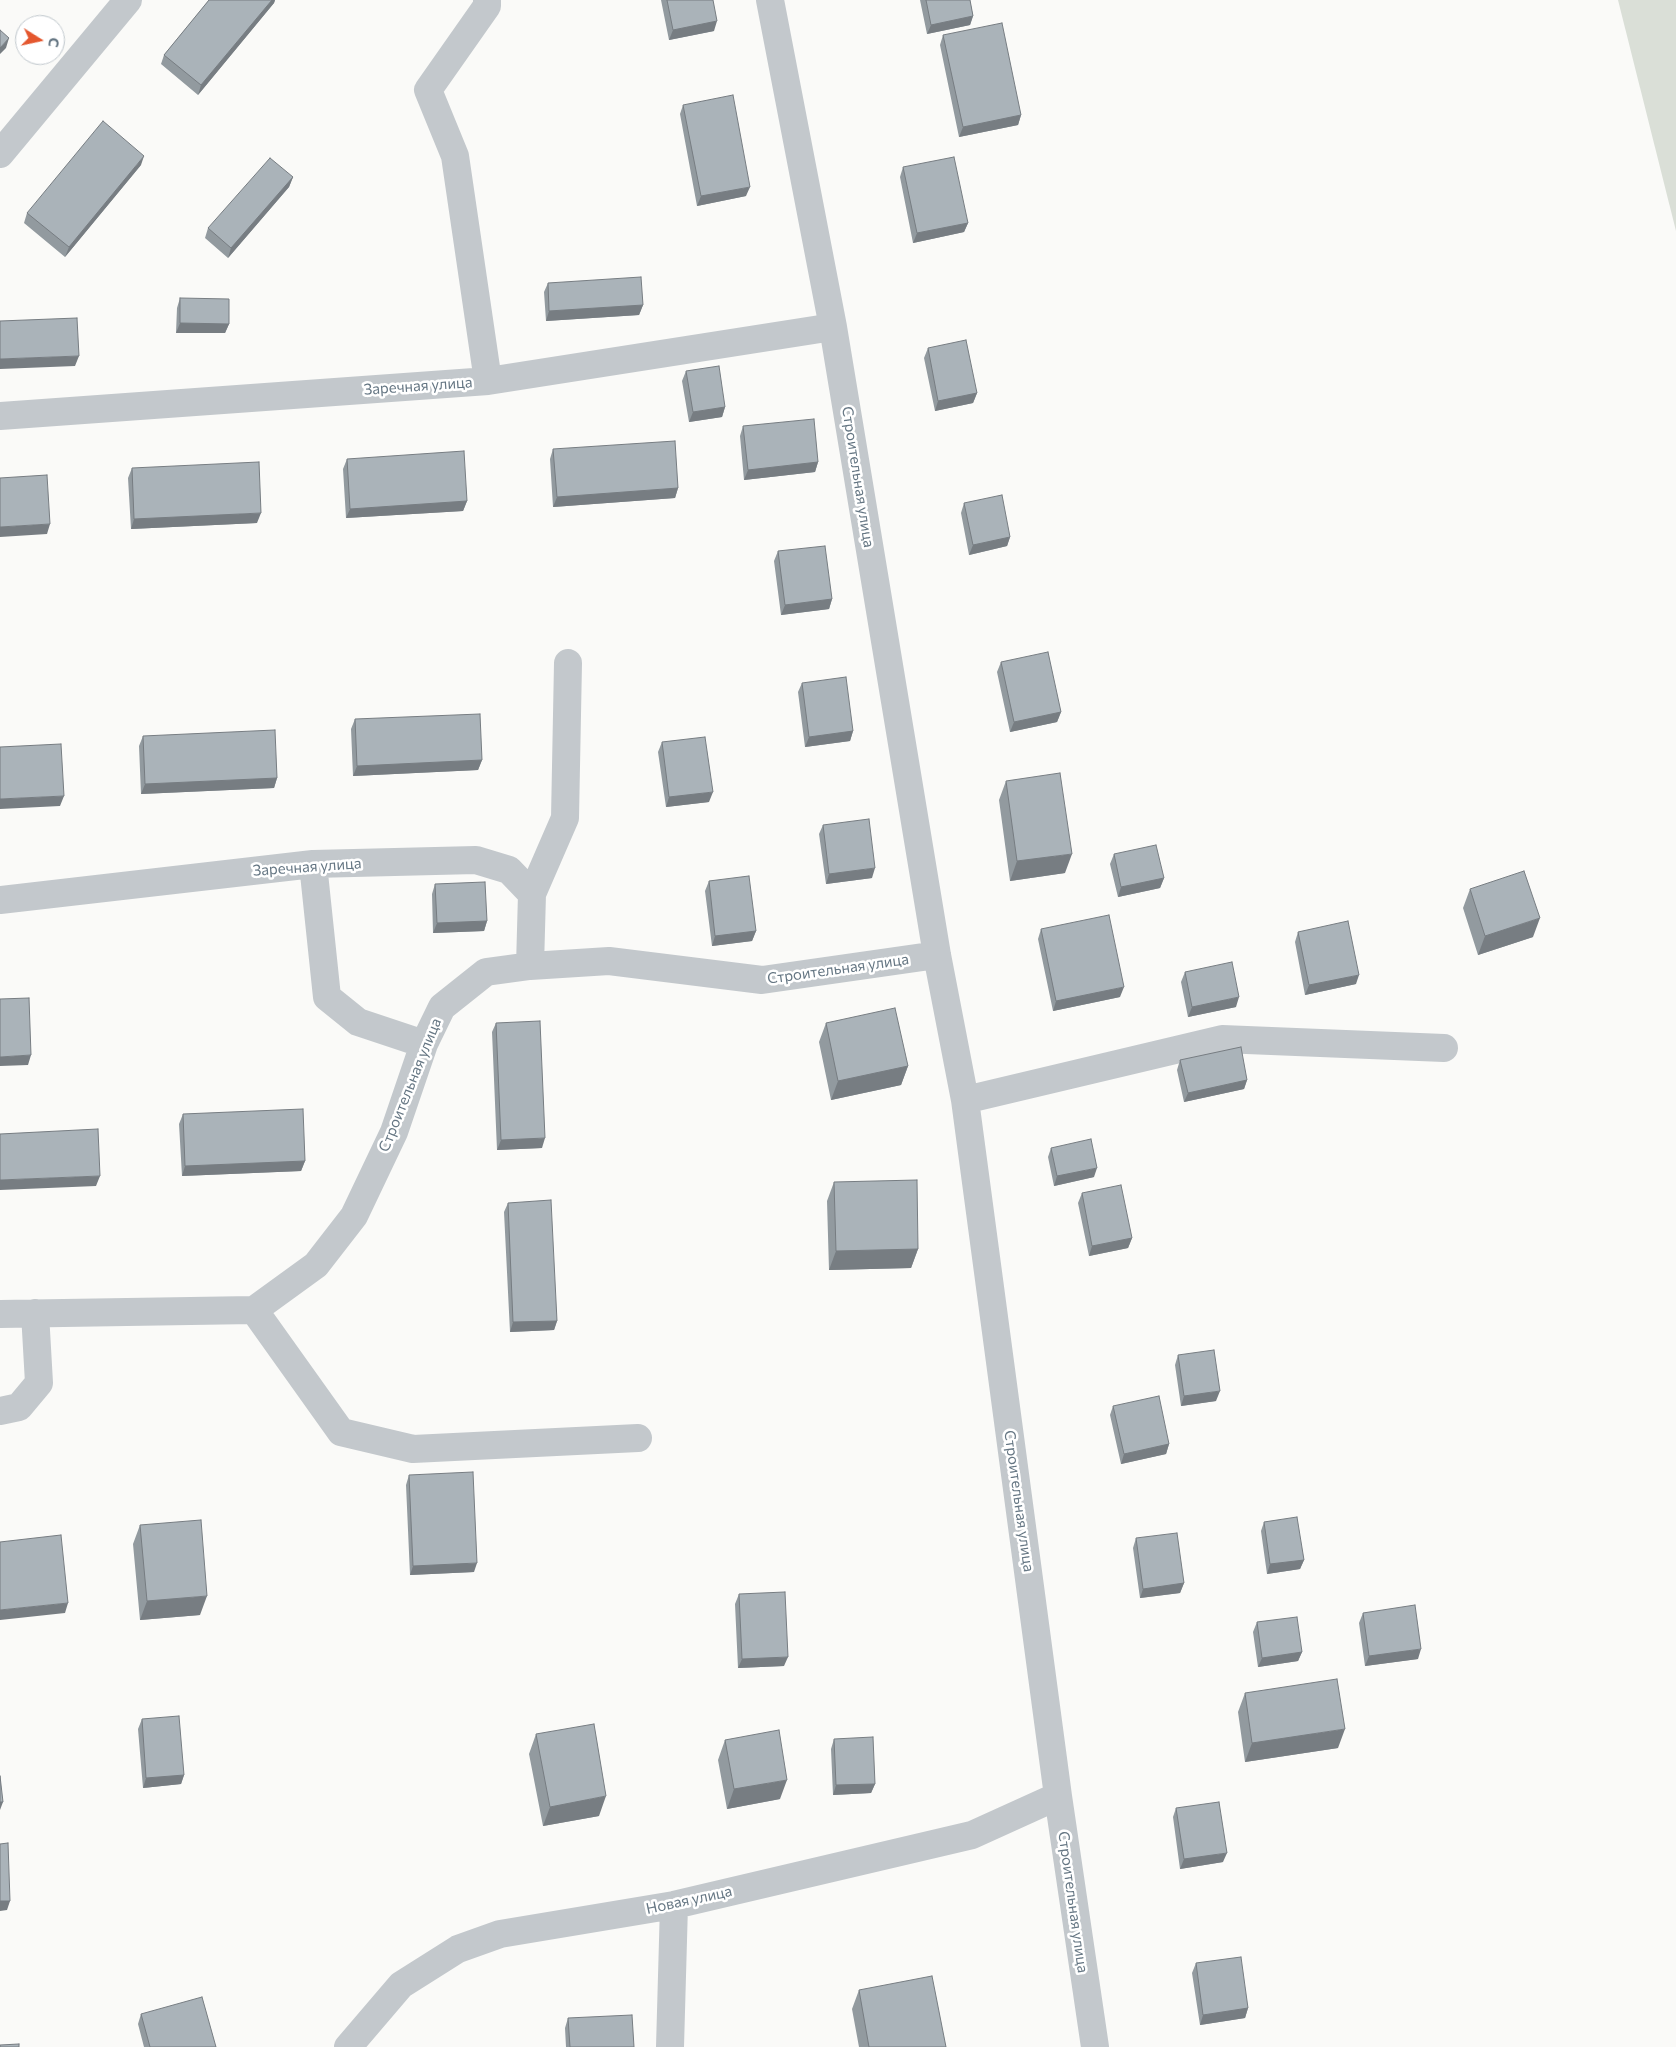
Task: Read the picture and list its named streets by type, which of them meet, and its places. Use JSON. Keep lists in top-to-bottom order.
{
  "streets": {
    "street": ["Заречная улица", "Строительная улица", "Новая улица"]
  },
  "crossings": [
    ["Заречная улица", "Строительная улица"],
    ["Строительная улица", "Новая улица"]
  ],
  "north": "right"
}
